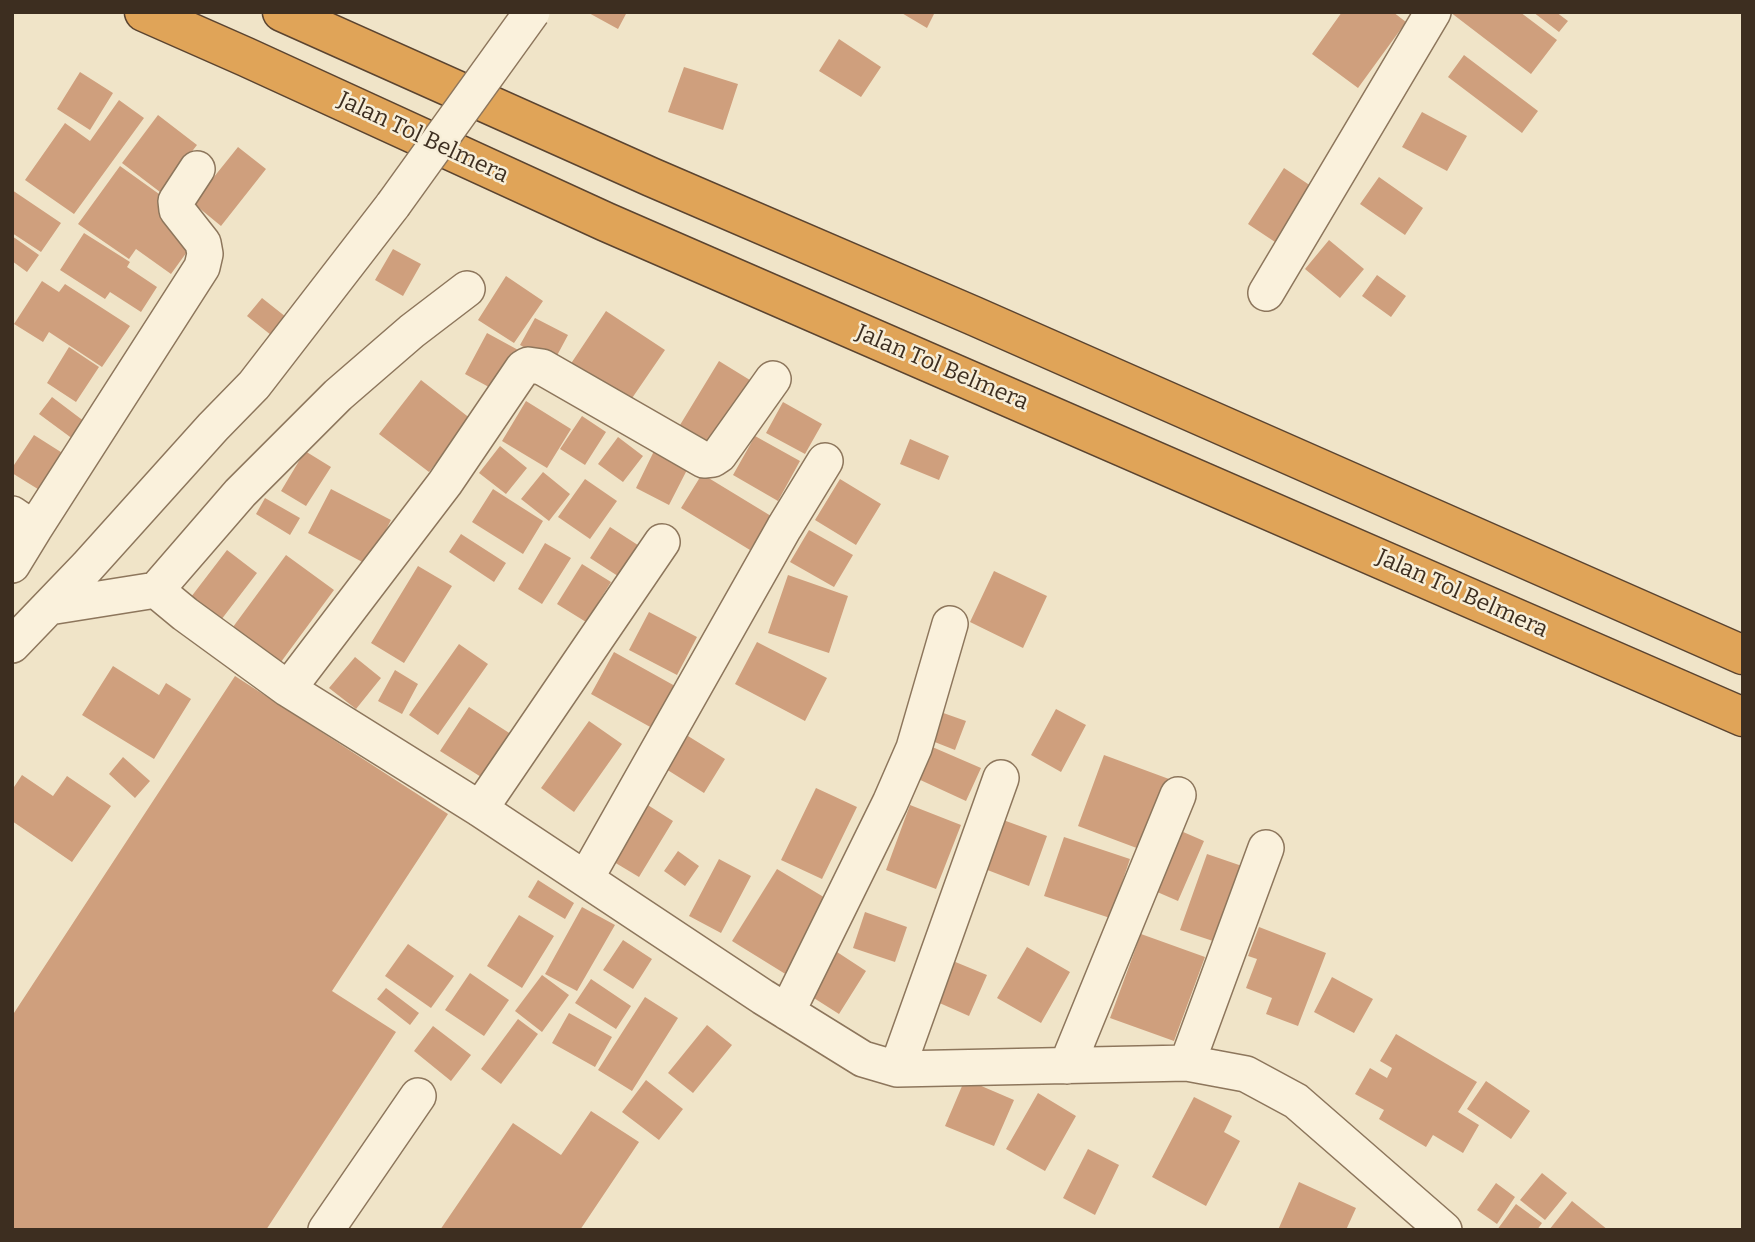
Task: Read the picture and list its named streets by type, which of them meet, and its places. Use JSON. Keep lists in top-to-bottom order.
{
  "streets": {
    "highway": ["Jalan Tol Belmera"]
  }
}
